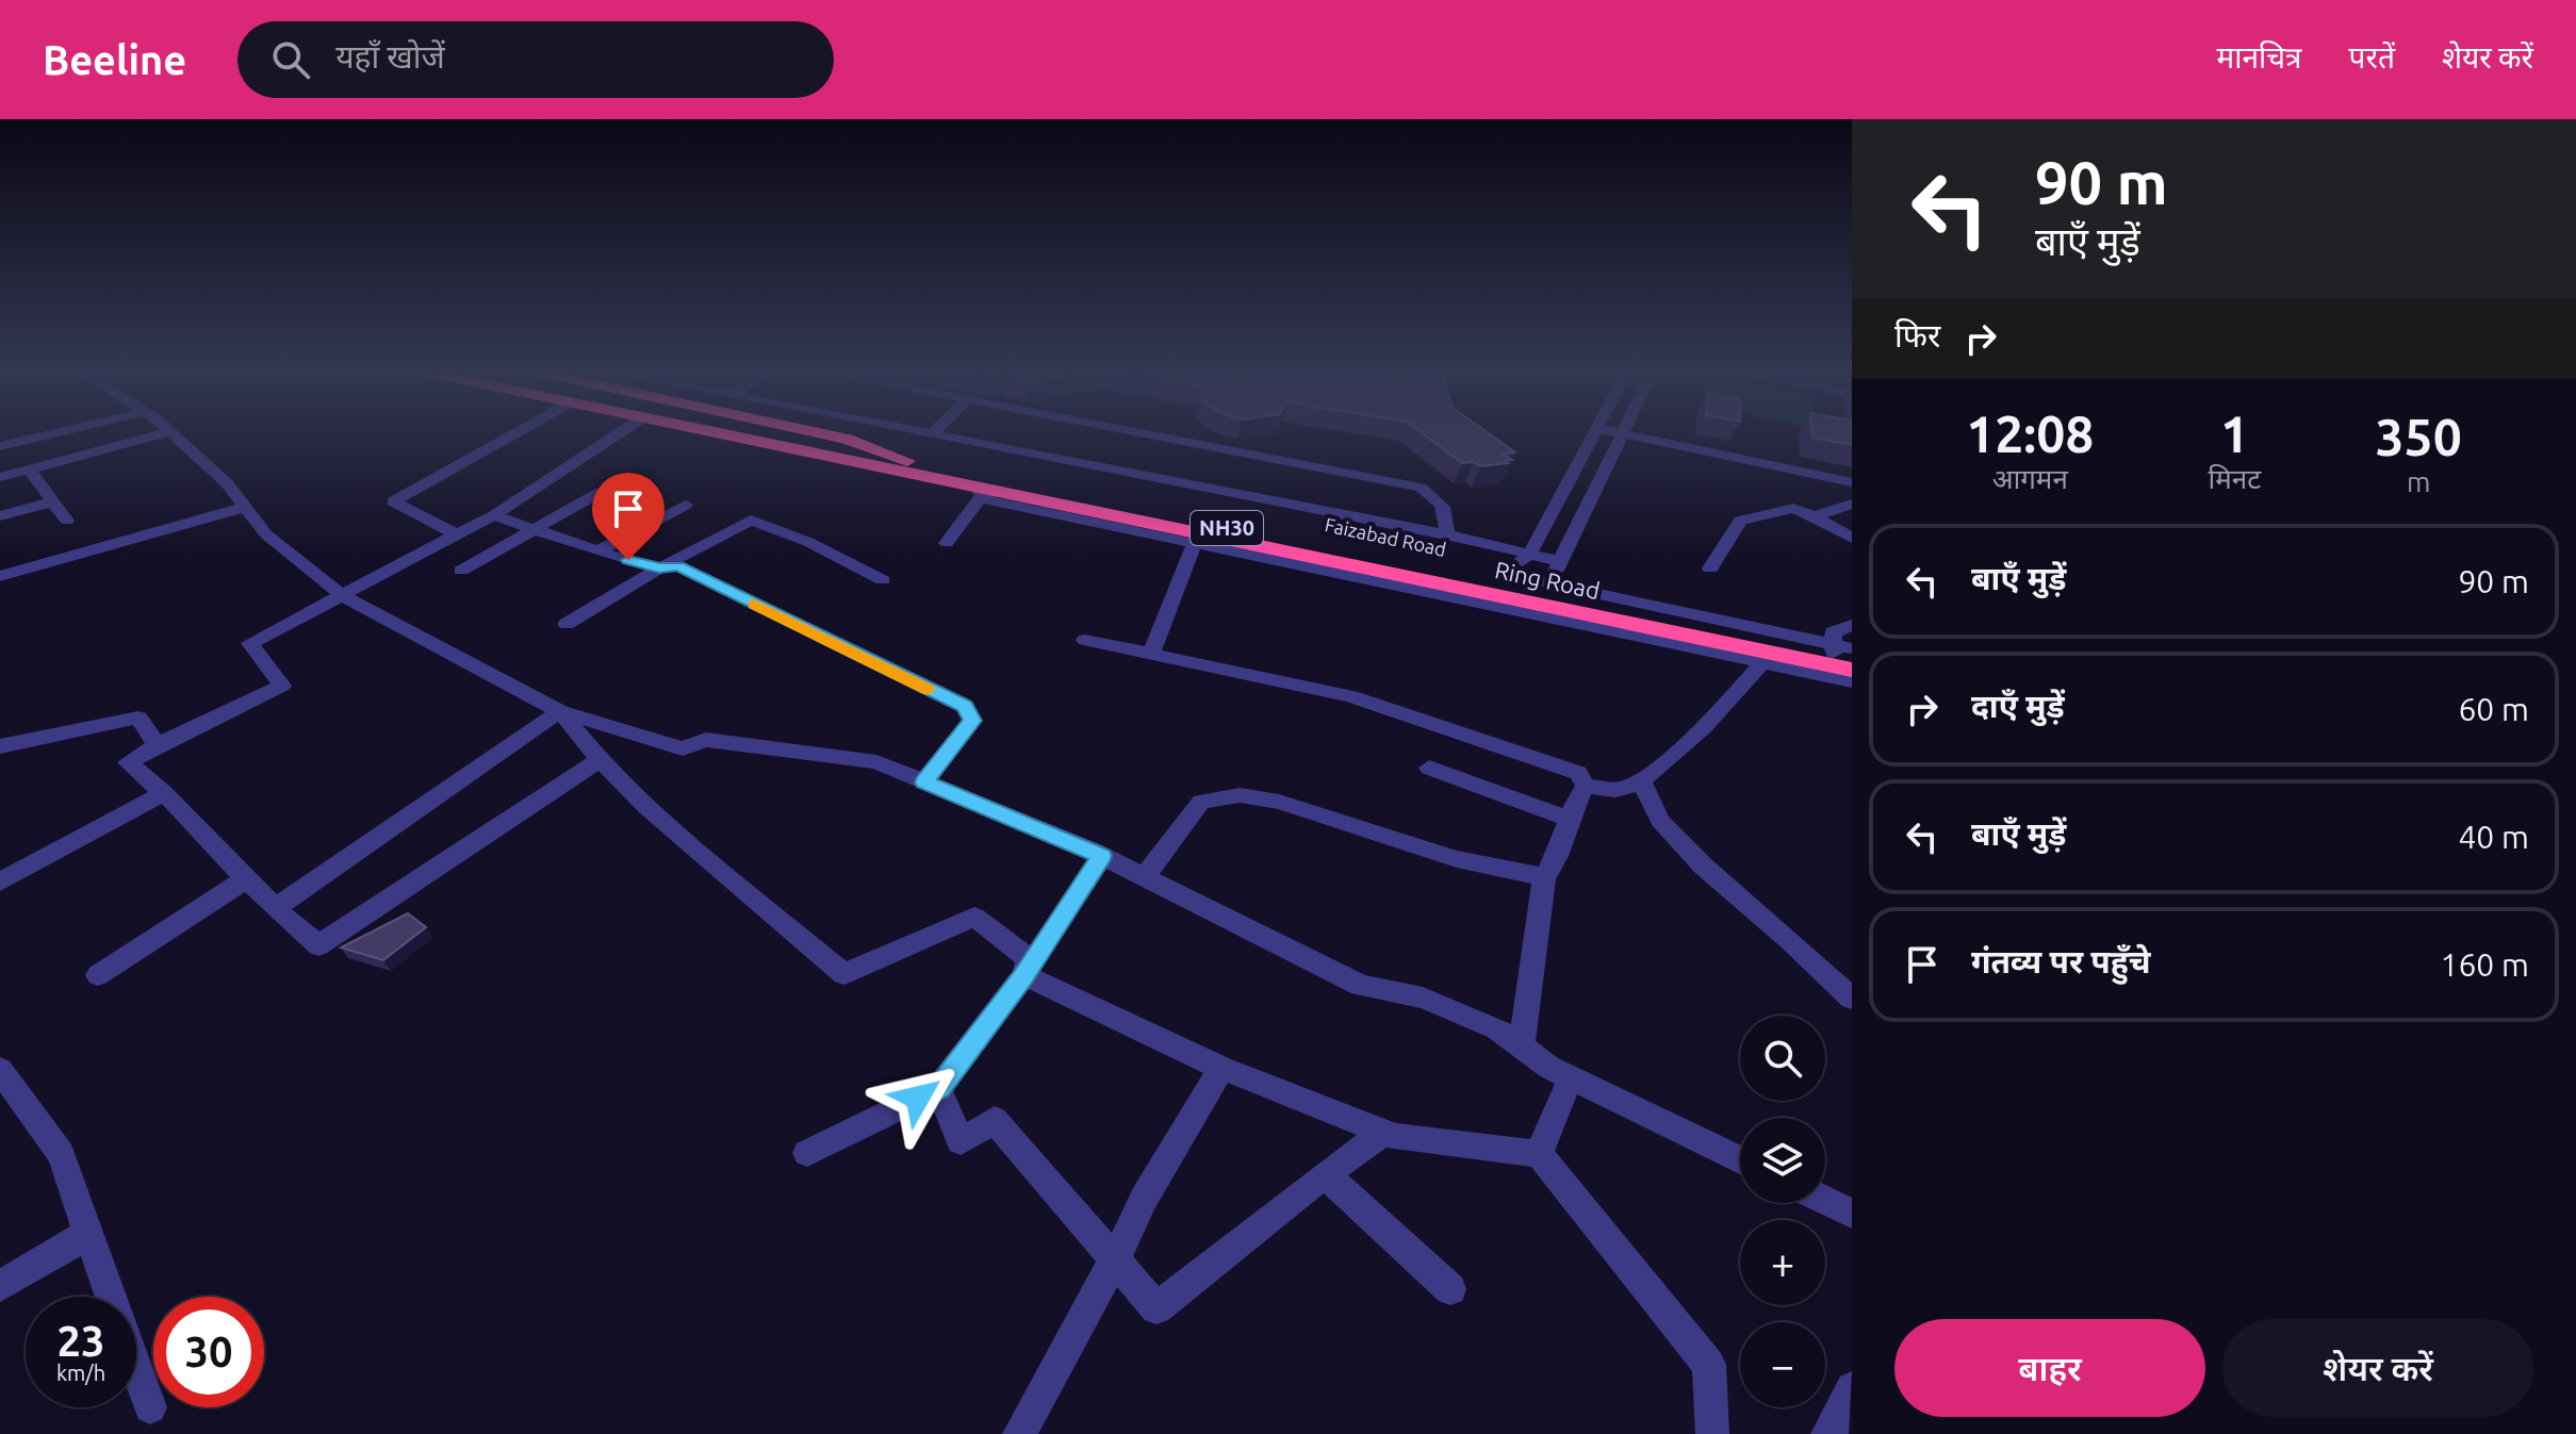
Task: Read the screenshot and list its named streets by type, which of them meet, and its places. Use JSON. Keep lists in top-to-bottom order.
{
  "streets": {
    "highway": ["NH30", "Faizabad Road", "Ring Road"]
  },
  "crossings": [
    ["NH30", "Faizabad Road"],
    ["NH30", "Ring Road"]
  ],
  "page": {
    "header": "Beeline",
    "search": "यहाँ खोजें",
    "nav": ["मानचित्र", "परतें", "शेयर करें"],
    "turn": ["90 m", "बाएँ मुड़ें"],
    "then": "फिर",
    "eta": [
      "12:08",
      "आगमन",
      "1",
      "मिनट",
      "350",
      "m"
    ],
    "list": [
      {
        "name": "बाएँ मुड़ें",
        "value": "90 m"
      },
      {
        "name": "दाएँ मुड़ें",
        "value": "60 m"
      },
      {
        "name": "बाएँ मुड़ें",
        "value": "40 m"
      },
      {
        "name": "गंतव्य पर पहुँचे",
        "value": "160 m"
      }
    ],
    "map_buttons": ["+", "−"],
    "speed": "23 km/h",
    "limit": "30",
    "buttons": ["बाहर", "शेयर करें"]
  }
}
